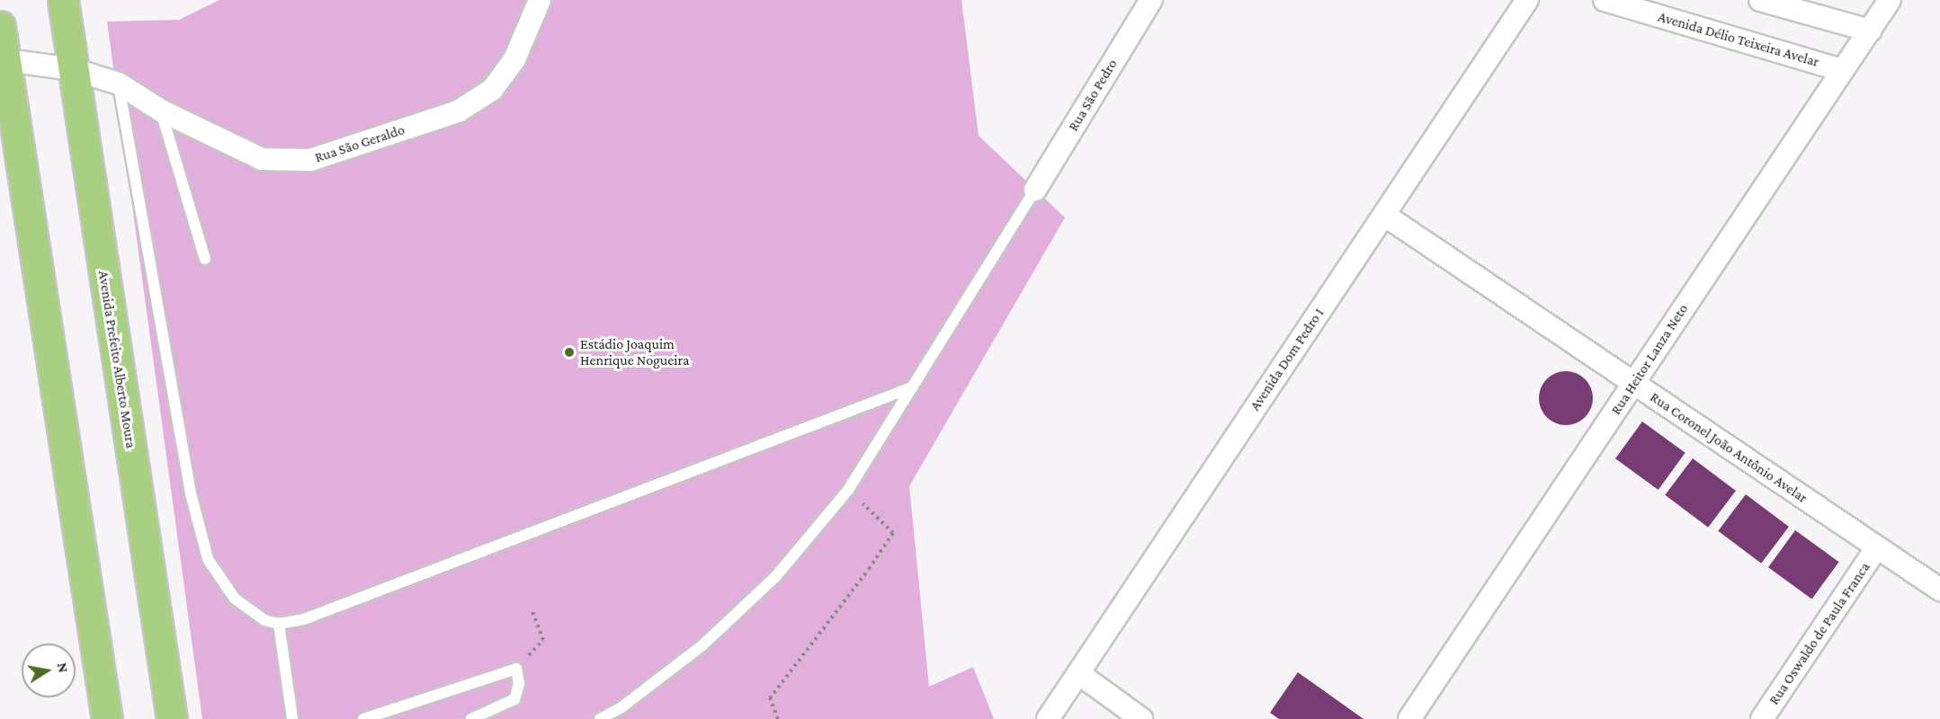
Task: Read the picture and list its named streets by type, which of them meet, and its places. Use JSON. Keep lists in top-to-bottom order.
{
  "streets": {
    "highway": ["Avenida Prefeito Alberto Moura"],
    "street": [
      "Avenida Délio Teixeira Avelar",
      "Rua São Pedro",
      "Rua São Geraldo",
      "Avenida Dom Pedro I",
      "Rua Heitor Lanza Neto",
      "Rua Coronel João Antônio Avelar",
      "Rua Oswaldo de Paula Franca"
    ]
  },
  "crossings": [
    ["Avenida Délio Teixeira Avelar", "Rua Heitor Lanza Neto"],
    ["Rua São Geraldo", "Avenida Prefeito Alberto Moura"],
    ["Avenida Dom Pedro I", "Rua Coronel João Antônio Avelar"],
    ["Rua Heitor Lanza Neto", "Rua Coronel João Antônio Avelar"],
    ["Rua Coronel João Antônio Avelar", "Rua Oswaldo de Paula Franca"]
  ],
  "places": ["Estádio Joaquim Henrique Nogueira"],
  "north": "right"
}
